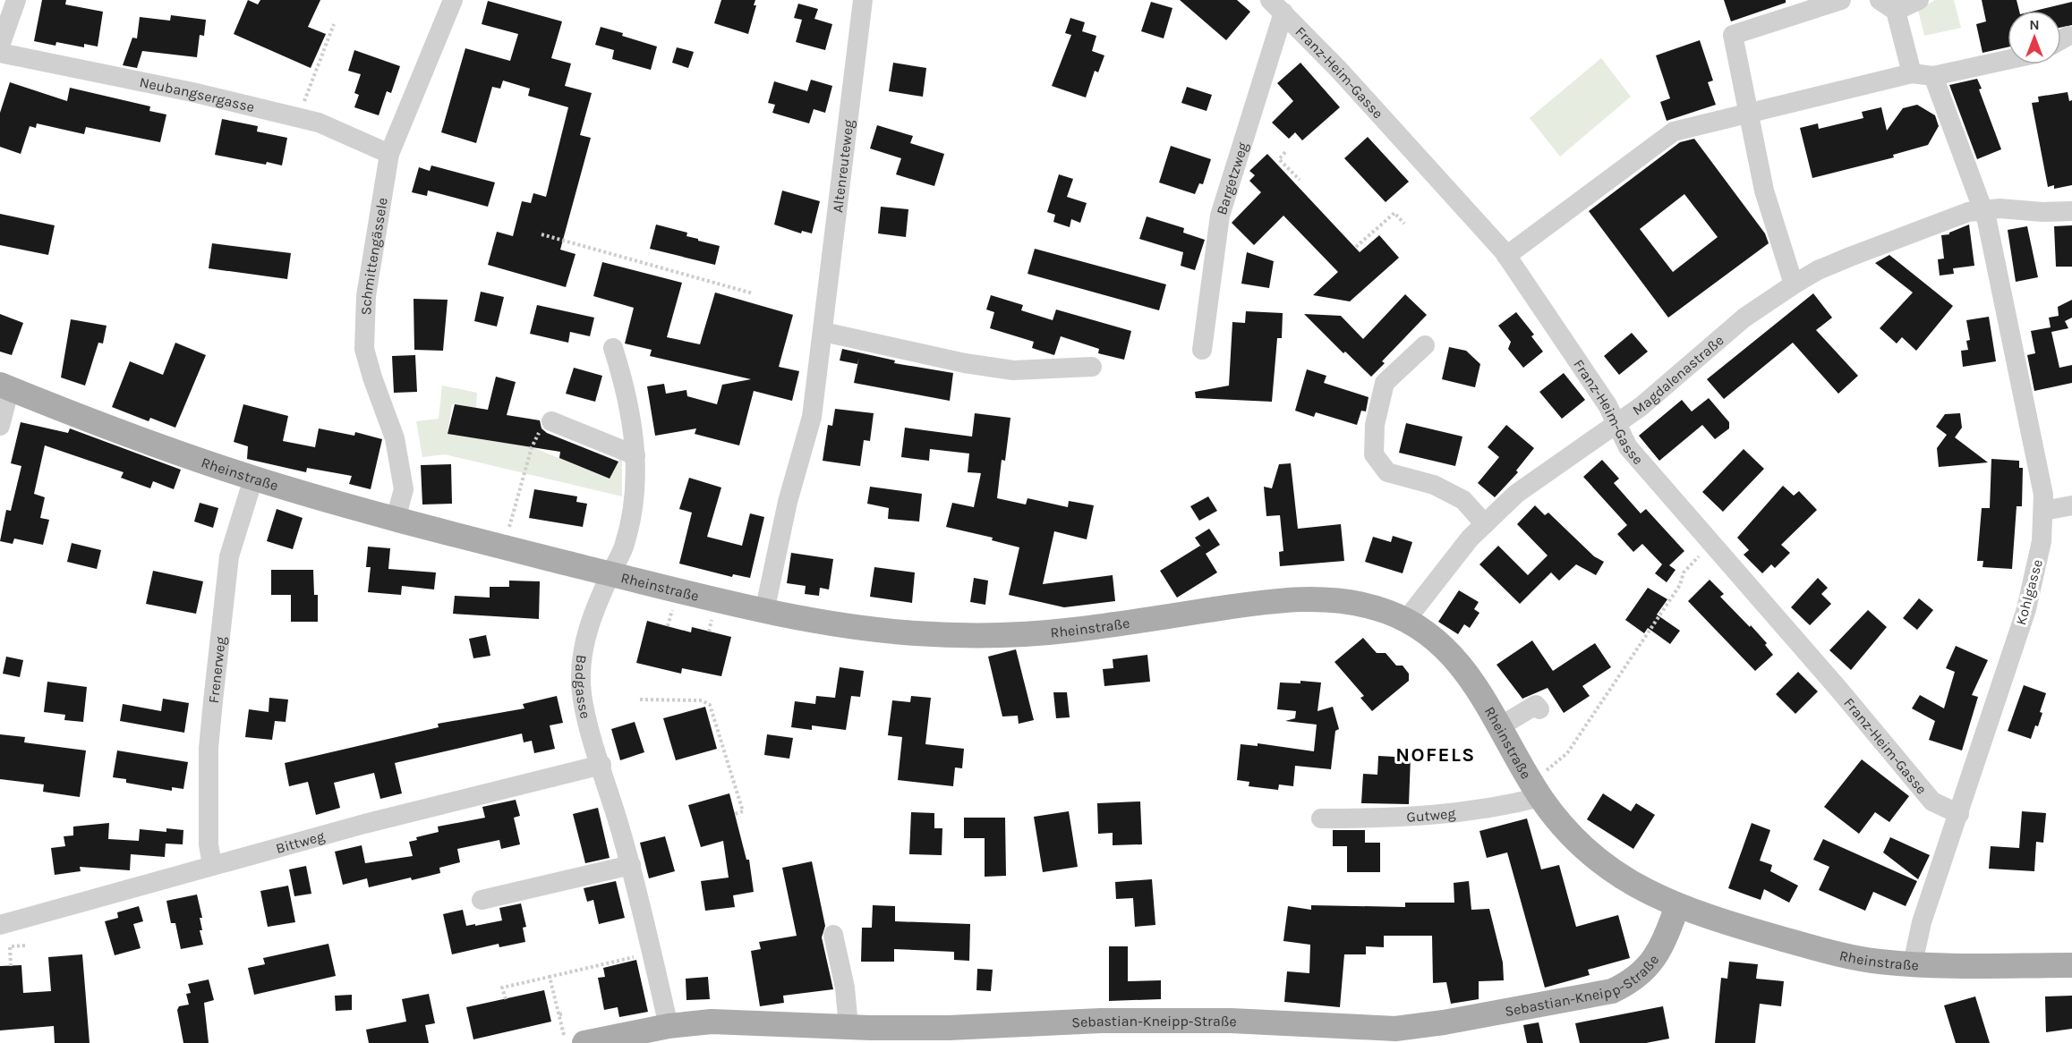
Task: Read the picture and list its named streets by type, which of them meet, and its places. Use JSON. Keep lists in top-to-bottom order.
{
  "streets": {
    "main road": ["Rheinstraße", "Sebastian-Kneipp-Straße"],
    "street": [
      "Franz-Heim-Gasse",
      "Neubangsergasse",
      "Altenreuteweg",
      "Bargetzweg",
      "Schmittengässele",
      "Magdalenastraße",
      "Kohlgasse",
      "Frenerweg",
      "Badgasse",
      "Gutweg",
      "Bittweg"
    ]
  },
  "crossings": [
    ["Franz-Heim-Gasse", "Bargetzweg"],
    ["Franz-Heim-Gasse", "Magdalenastraße"],
    ["Franz-Heim-Gasse", "Kohlgasse"],
    ["Neubangsergasse", "Schmittengässele"],
    ["Altenreuteweg", "Rheinstraße"],
    ["Schmittengässele", "Rheinstraße"],
    ["Magdalenastraße", "Rheinstraße"],
    ["Magdalenastraße", "Kohlgasse"],
    ["Rheinstraße", "Kohlgasse"],
    ["Rheinstraße", "Frenerweg"],
    ["Rheinstraße", "Badgasse"],
    ["Rheinstraße", "Gutweg"],
    ["Rheinstraße", "Sebastian-Kneipp-Straße"],
    ["Frenerweg", "Bittweg"],
    ["Badgasse", "Bittweg"],
    ["Badgasse", "Sebastian-Kneipp-Straße"]
  ],
  "districts": ["NOFELS"],
  "north": "top"
}
